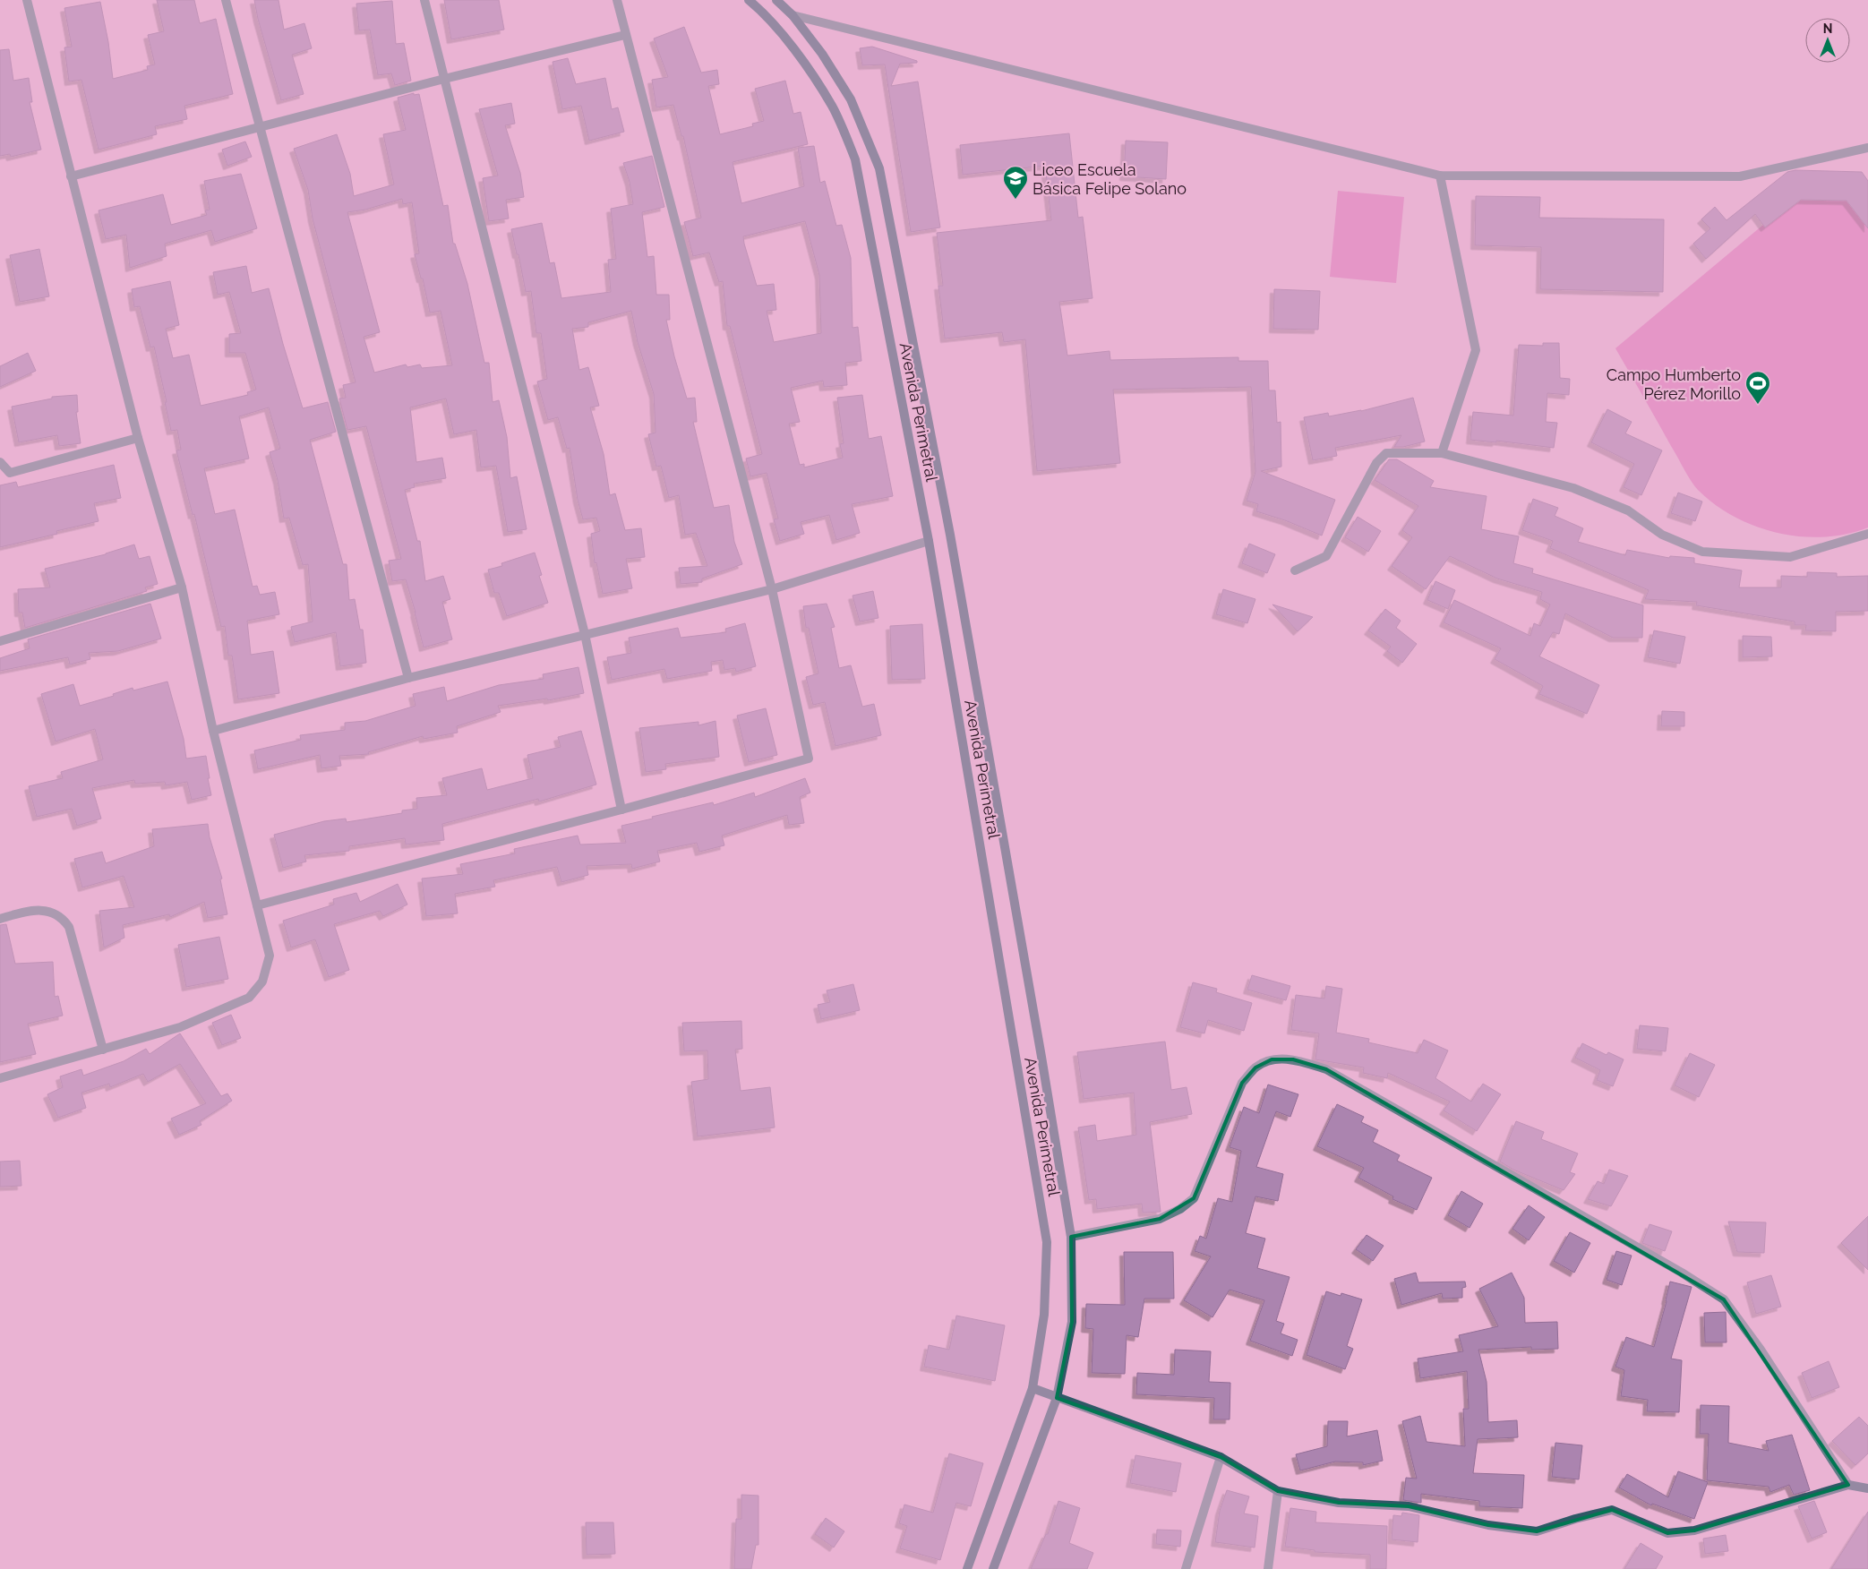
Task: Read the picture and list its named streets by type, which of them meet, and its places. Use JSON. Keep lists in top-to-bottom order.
{
  "streets": {
    "main road": ["Avenida Perimetral"]
  },
  "places": {
    "school or university": ["Liceo Escuela Básica Felipe Solano"],
    "sports": ["Campo Humberto Pérez Morillo"]
  },
  "north": "top"
}
